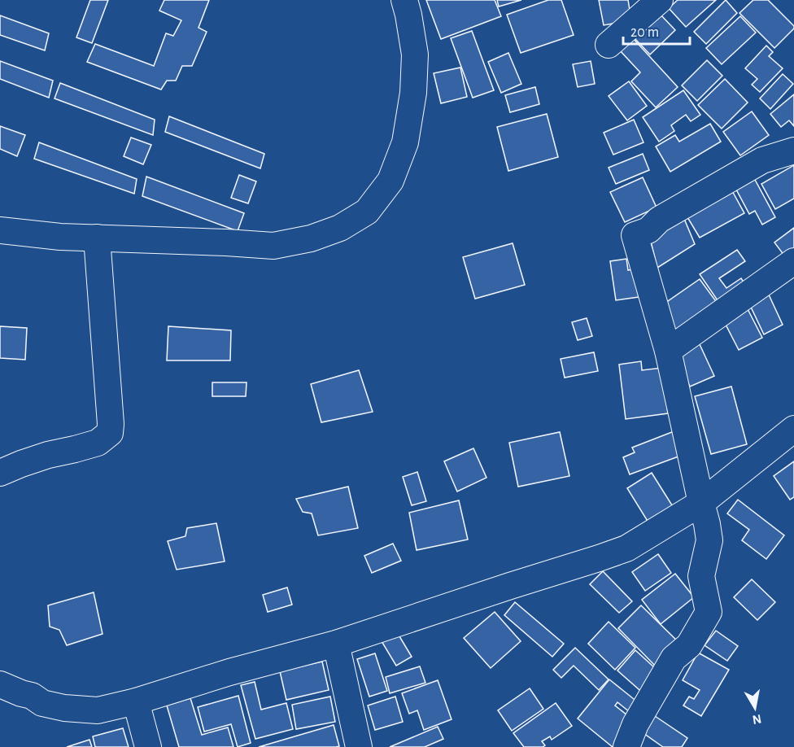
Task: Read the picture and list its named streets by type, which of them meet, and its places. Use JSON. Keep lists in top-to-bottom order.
{
  "scale_bar": "20 m",
  "north": "bottom"
}
